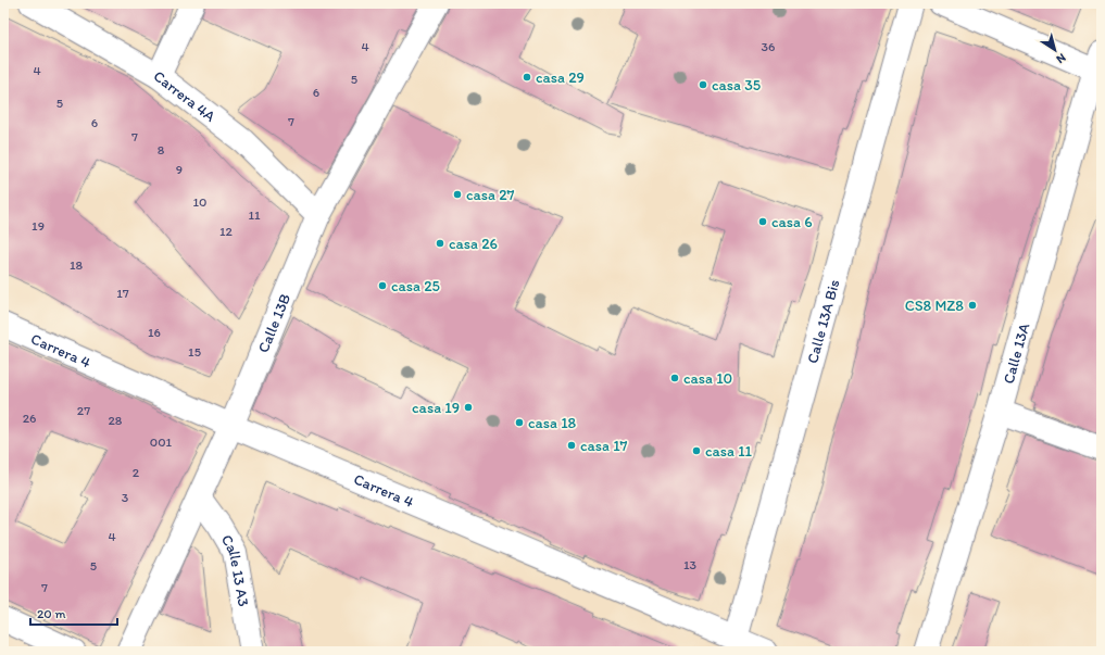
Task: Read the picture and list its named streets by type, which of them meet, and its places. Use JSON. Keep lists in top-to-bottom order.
{
  "streets": {
    "street": [
      "Carrera 4A",
      "Calle 13A Bis",
      "Calle 13B",
      "Carrera 4",
      "Calle 13A",
      "Calle 13 A3"
    ]
  },
  "crossings": [
    ["Carrera 4A", "Calle 13B"],
    ["Calle 13A Bis", "Carrera 4"],
    ["Calle 13B", "Carrera 4"],
    ["Calle 13B", "Calle 13 A3"]
  ],
  "places": [
    "casa 29",
    "casa 35",
    "casa 27",
    "casa 6",
    "casa 26",
    "casa 25",
    "CS8 MZ8",
    "casa 10",
    "casa 19",
    "casa 18",
    "casa 17",
    "casa 11"
  ],
  "house_numbers": [
    "4",
    "36",
    "4",
    "5",
    "6",
    "5",
    "7",
    "6",
    "7",
    "8",
    "9",
    "10",
    "11",
    "19",
    "12",
    "18",
    "17",
    "16",
    "15",
    "27",
    "26",
    "28",
    "001",
    "2",
    "3",
    "4",
    "13",
    "5",
    "7"
  ],
  "scale_bar": "20 m",
  "north": "bottom right"
}
